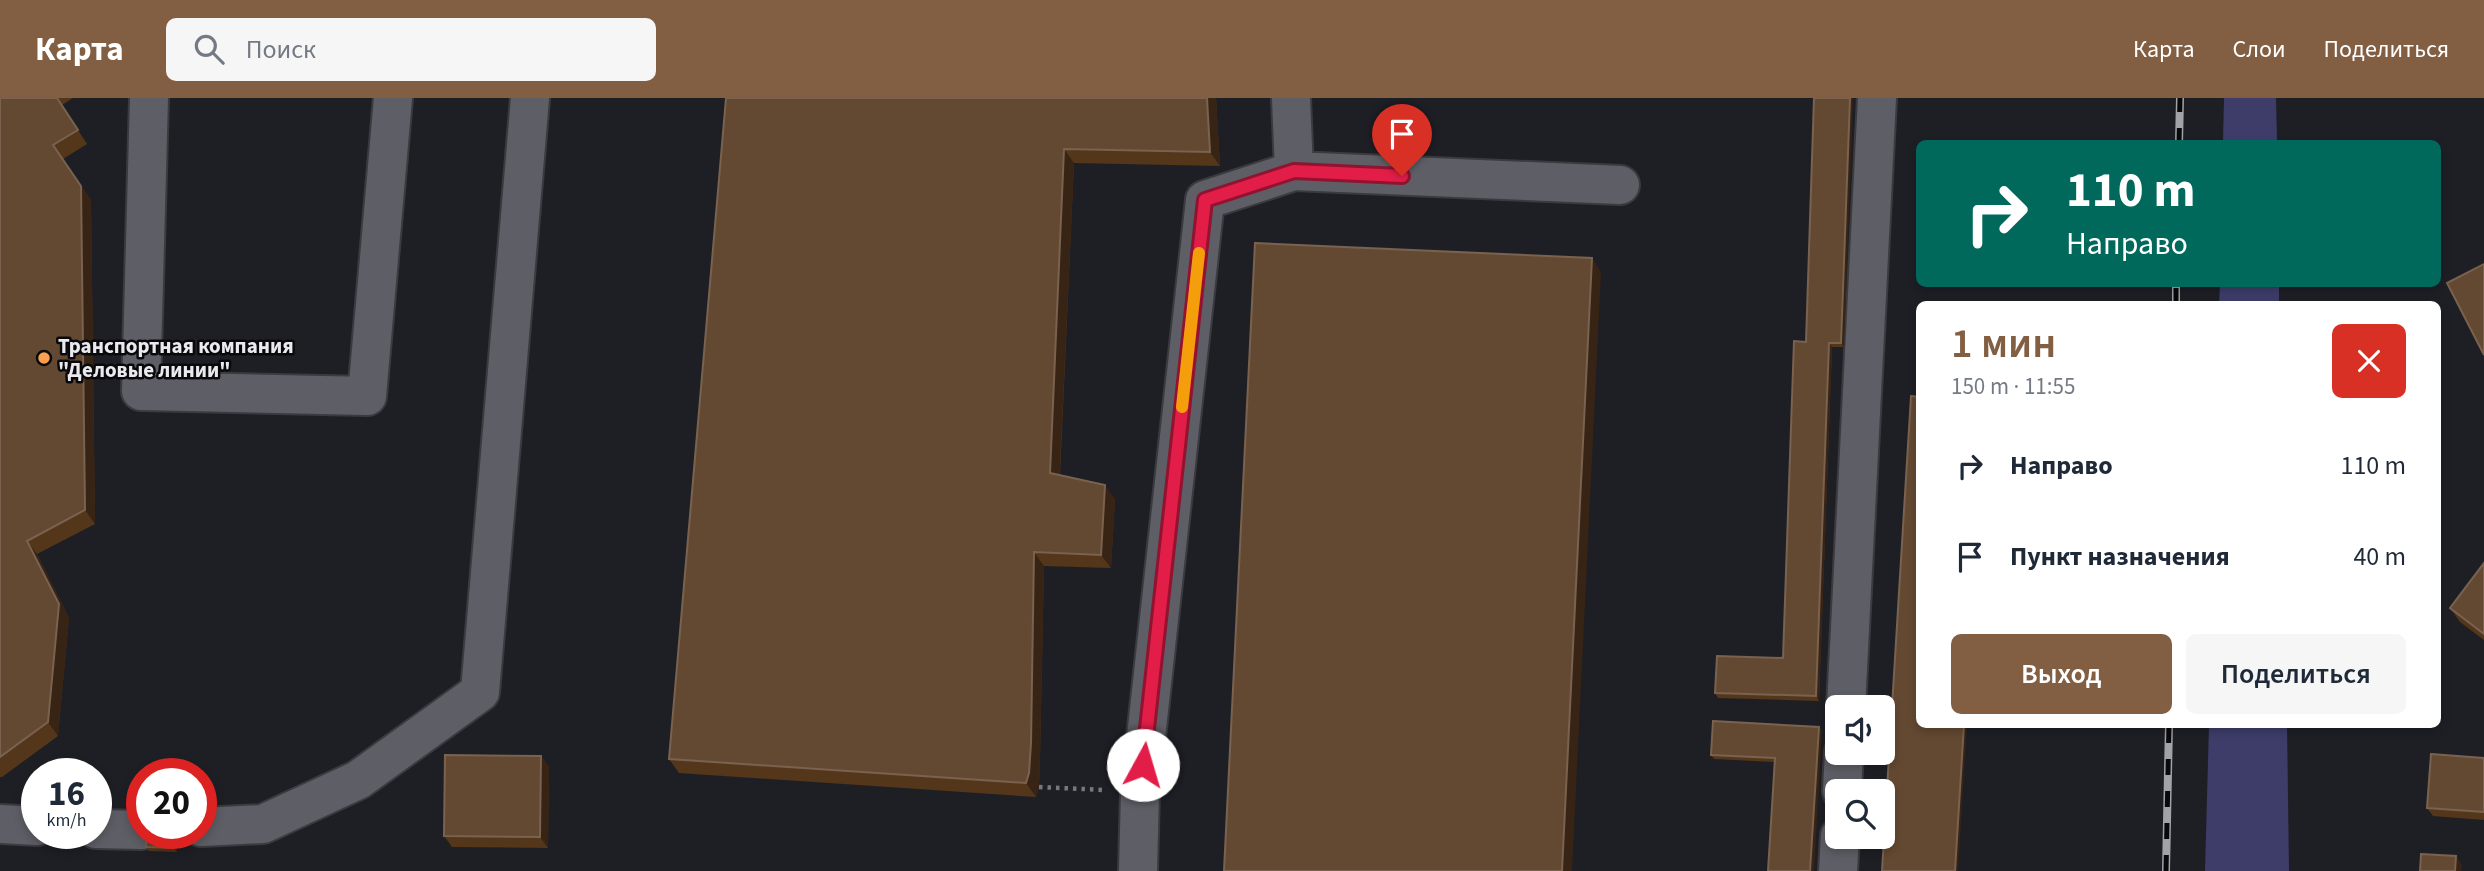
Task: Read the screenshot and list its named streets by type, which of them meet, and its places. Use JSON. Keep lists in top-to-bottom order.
{
  "places": ["Транспортная компания \"Деловые линии\""],
  "page": {
    "header": "Карта",
    "search": "Поиск",
    "nav": ["Карта", "Слои", "Поделиться"],
    "turn": ["110 m", "Направо"],
    "heading": ["1 мин", "150 m · 11:55"],
    "list": [
      {
        "name": "Направо",
        "value": "110 m"
      },
      {
        "name": "Пункт назначения",
        "value": "40 m"
      }
    ],
    "buttons": ["Выход", "Поделиться"],
    "speed": "16 km/h",
    "limit": "20"
  }
}
